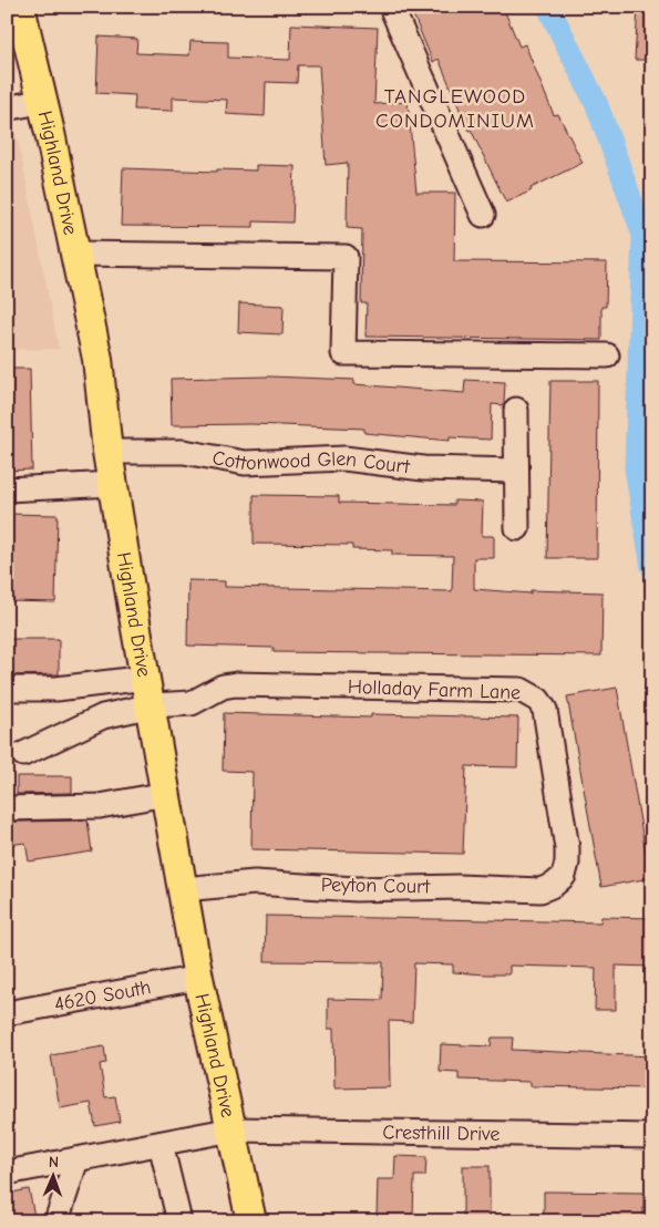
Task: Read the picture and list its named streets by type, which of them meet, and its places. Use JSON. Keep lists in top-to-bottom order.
{
  "streets": {
    "main road": ["Highland Drive"],
    "street": [
      "Cottonwood Glen Court",
      "Holladay Farm Lane",
      "Peyton Court",
      "4620 South",
      "Cresthill Drive"
    ]
  },
  "crossings": [
    ["Highland Drive", "Cottonwood Glen Court"],
    ["Highland Drive", "Holladay Farm Lane"],
    ["Highland Drive", "Peyton Court"],
    ["Highland Drive", "4620 South"],
    ["Highland Drive", "Cresthill Drive"],
    ["Holladay Farm Lane", "Peyton Court"]
  ],
  "districts": ["TANGLEWOOD CONDOMINIUM"],
  "north": "top"
}
